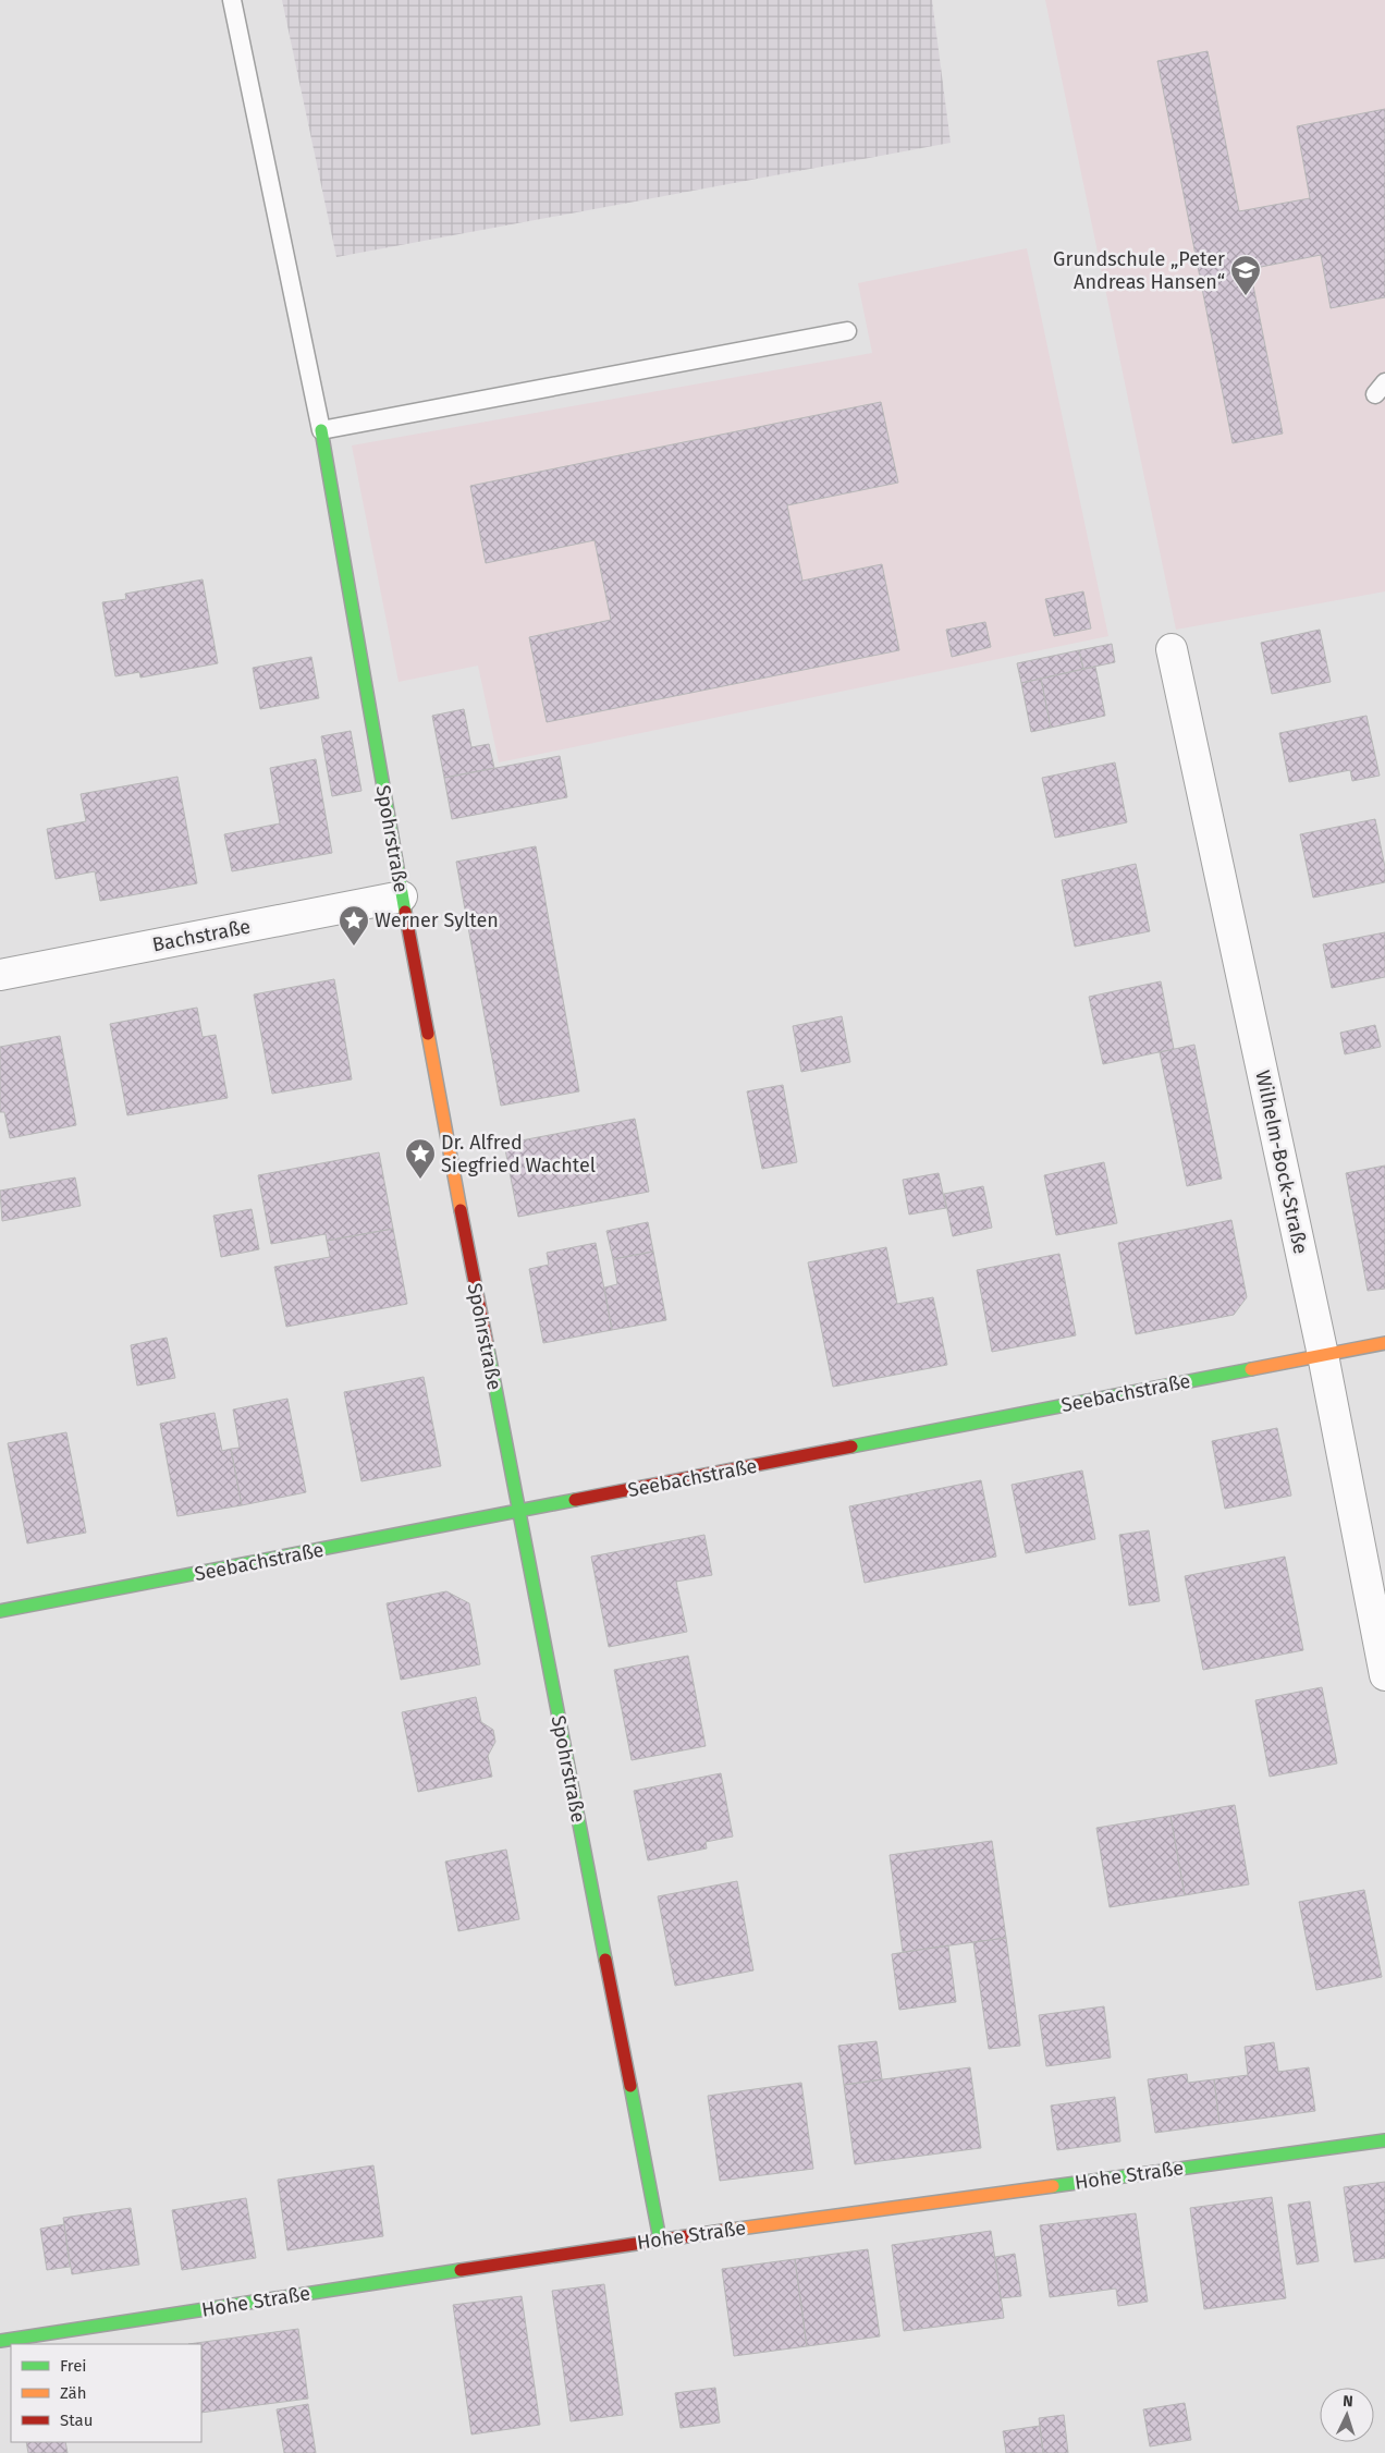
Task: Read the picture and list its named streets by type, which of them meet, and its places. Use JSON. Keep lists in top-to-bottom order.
{
  "streets": {
    "street": [
      "Spohrstraße",
      "Bachstraße",
      "Wilhelm-Bock-Straße",
      "Seebachstraße",
      "Hohe Straße"
    ]
  },
  "crossings": [
    ["Spohrstraße", "Bachstraße"],
    ["Spohrstraße", "Seebachstraße"],
    ["Spohrstraße", "Hohe Straße"],
    ["Wilhelm-Bock-Straße", "Seebachstraße"]
  ],
  "places": {
    "school or university": ["Grundschule „Peter Andreas Hansen“"],
    "place": ["Werner Sylten", "Dr. Alfred Siegfried Wachtel"]
  },
  "legend": ["Frei", "Zäh", "Stau"],
  "north": "top"
}
